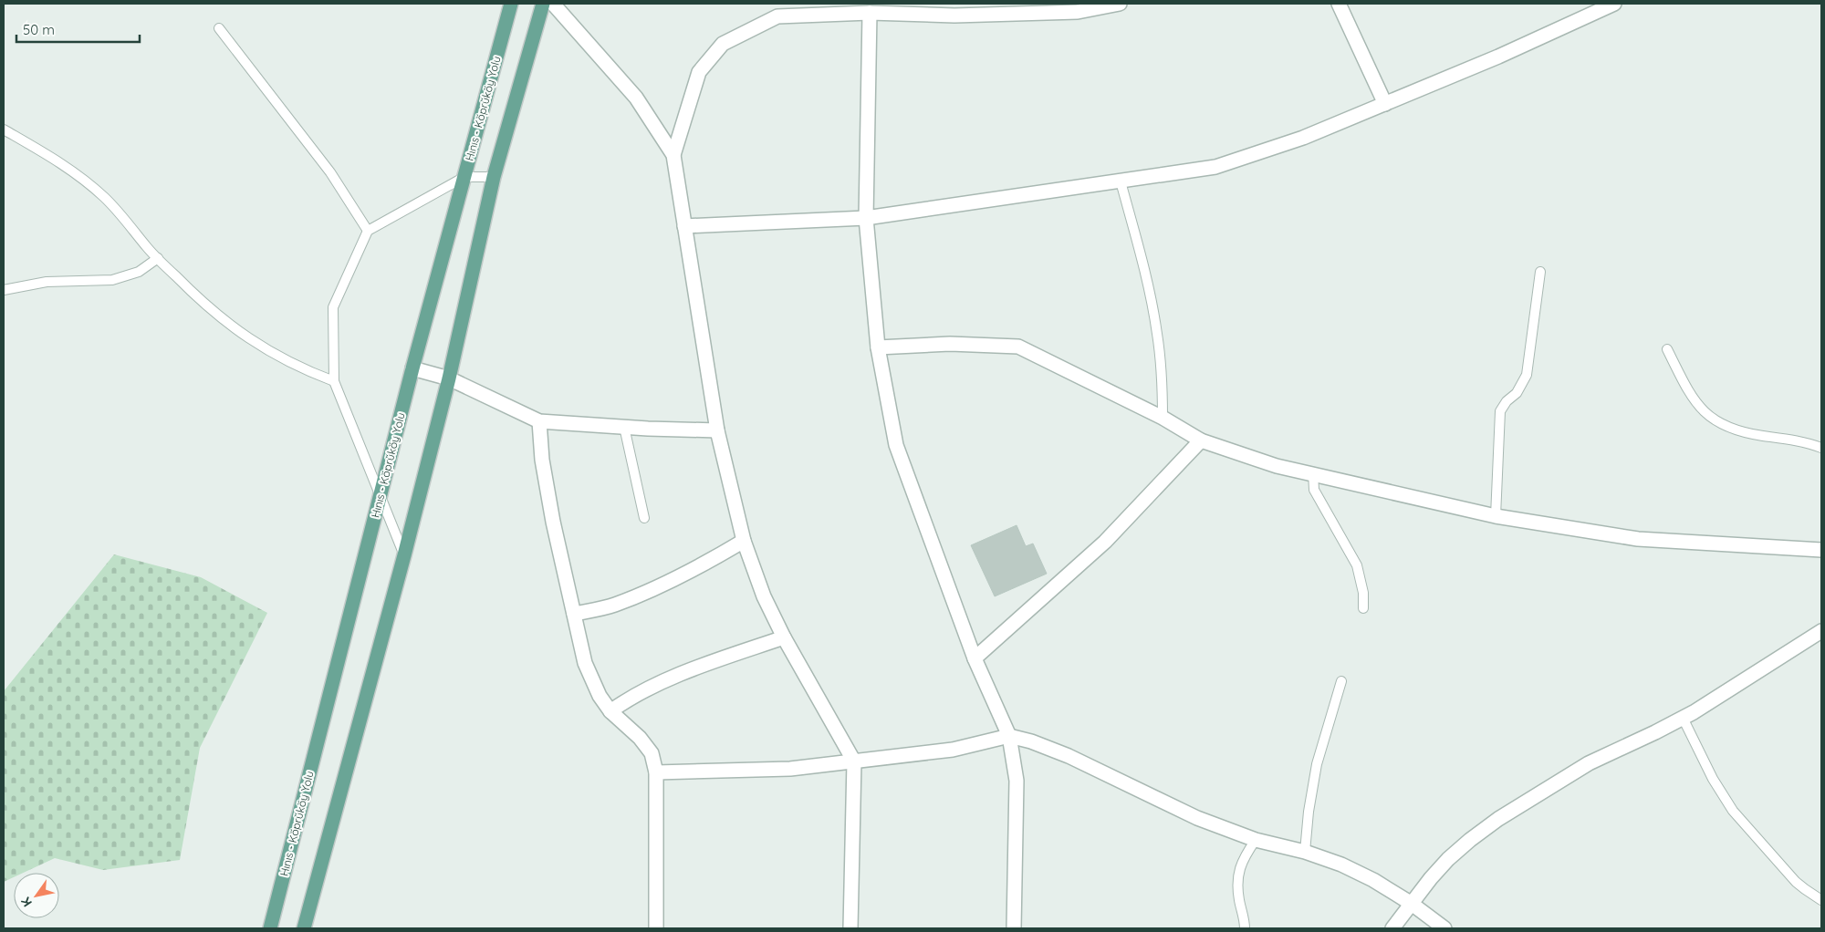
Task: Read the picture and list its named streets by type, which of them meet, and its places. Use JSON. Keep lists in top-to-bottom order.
{
  "streets": {
    "main road": ["Hınıs - Köprüköy Yolu"]
  },
  "scale_bar": "50 m",
  "north": "bottom left"
}
